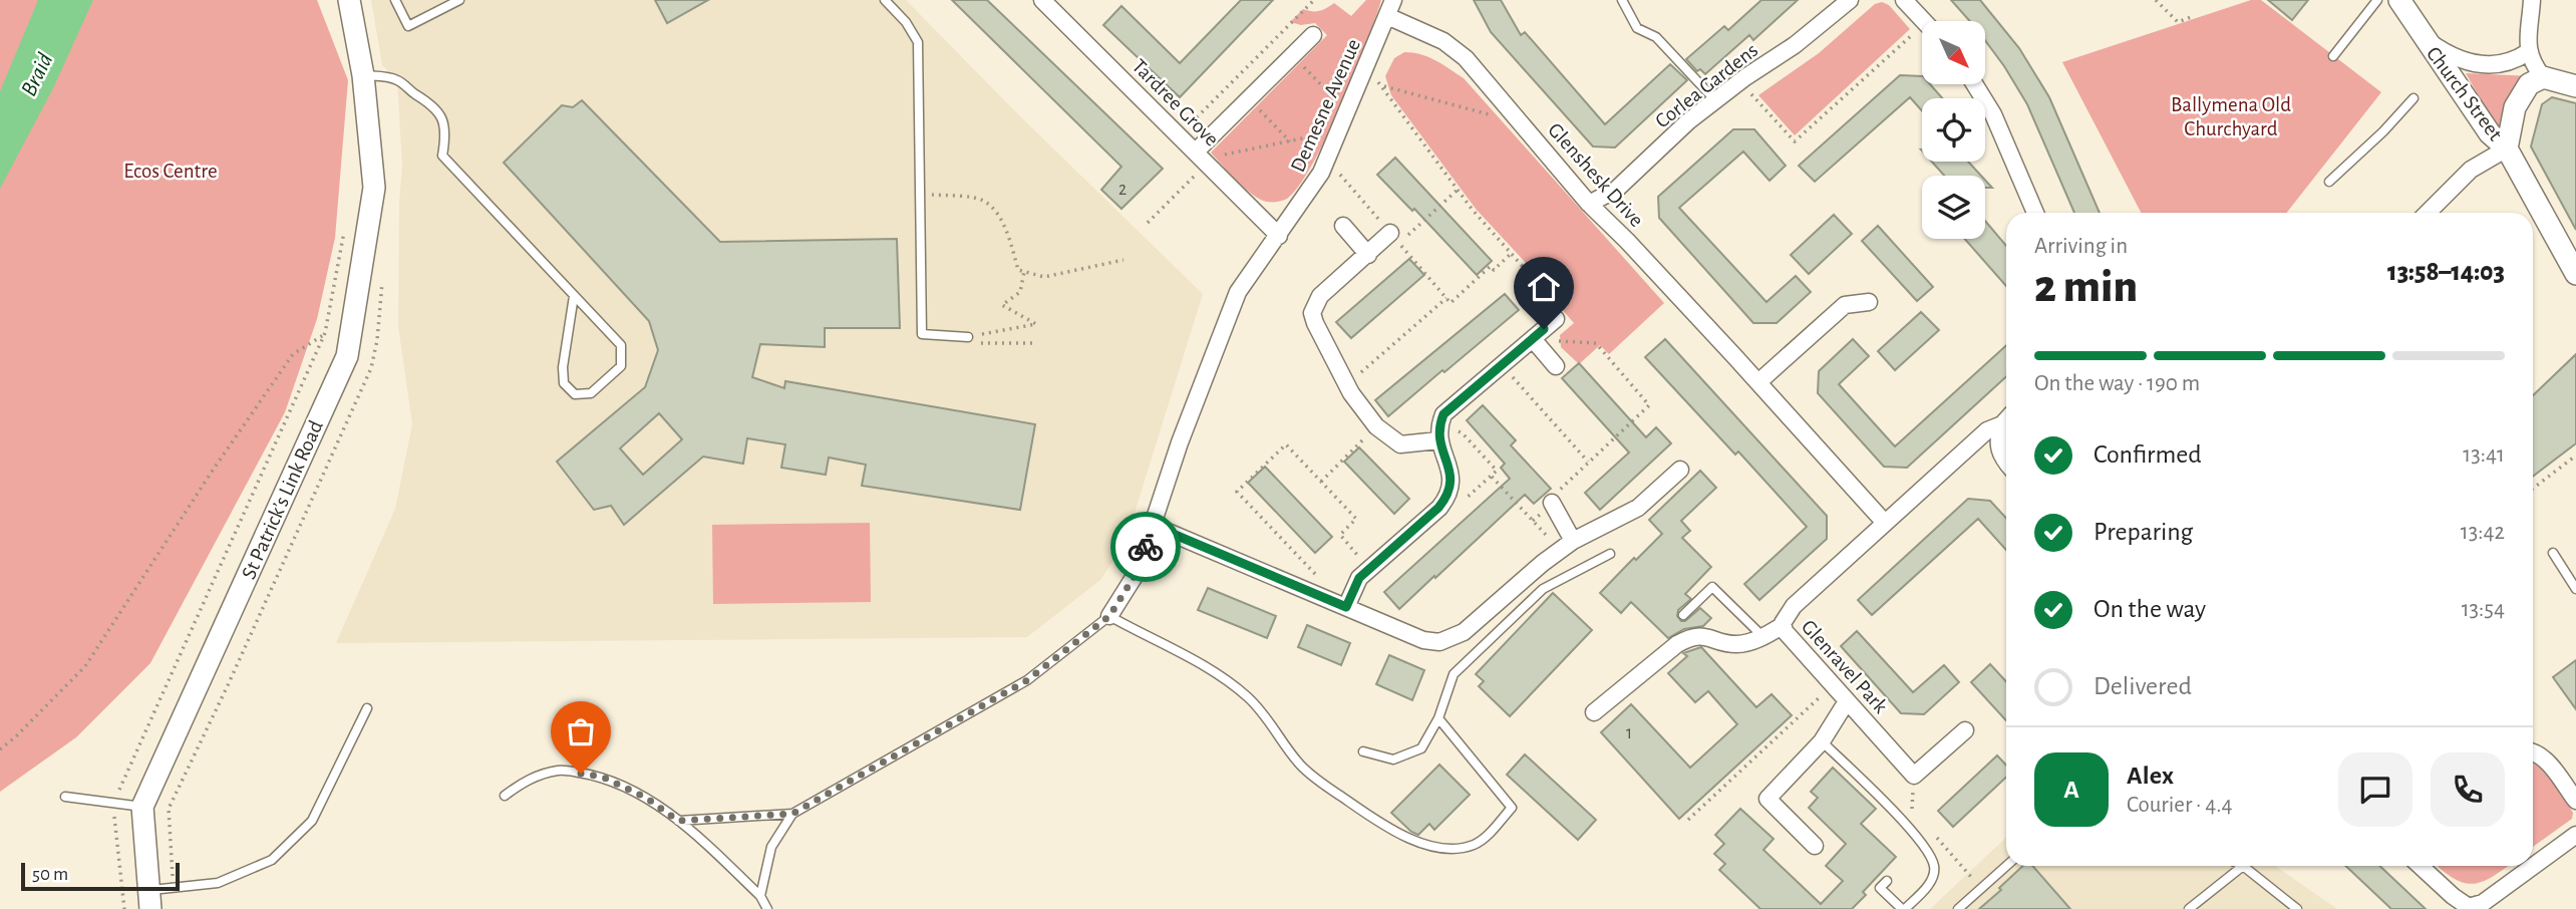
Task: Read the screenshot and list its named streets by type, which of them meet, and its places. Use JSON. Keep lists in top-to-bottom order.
{
  "streets": {
    "street": [
      "Corlea Gardens",
      "Church Street",
      "Tardree Grove",
      "Demesne Avenue",
      "Glenshesk Drive",
      "St Patrick’s Link Road",
      "Glenravel Park"
    ]
  },
  "crossings": [
    ["Corlea Gardens", "Glenshesk Drive"],
    ["Tardree Grove", "Demesne Avenue"],
    ["Demesne Avenue", "Glenshesk Drive"],
    ["Glenshesk Drive", "Glenravel Park"]
  ],
  "water": ["Braid"],
  "parks": ["Ballymena Old Churchyard", "Ecos Centre"],
  "house_numbers": ["2", "1"],
  "scale_bar": "50 m",
  "north": "bottom right",
  "page": {
    "heading": ["2 min", "Arriving in", "13:58–14:03"],
    "panel": ["Alex", "Courier · 4.4"],
    "bar": "On the way · 190 m",
    "list": [
      ["Confirmed", "13:41"],
      ["Preparing", "13:42"],
      ["On the way", "13:54"],
      "Delivered"
    ],
    "round": "A",
    "scale": "50 m"
  }
}
